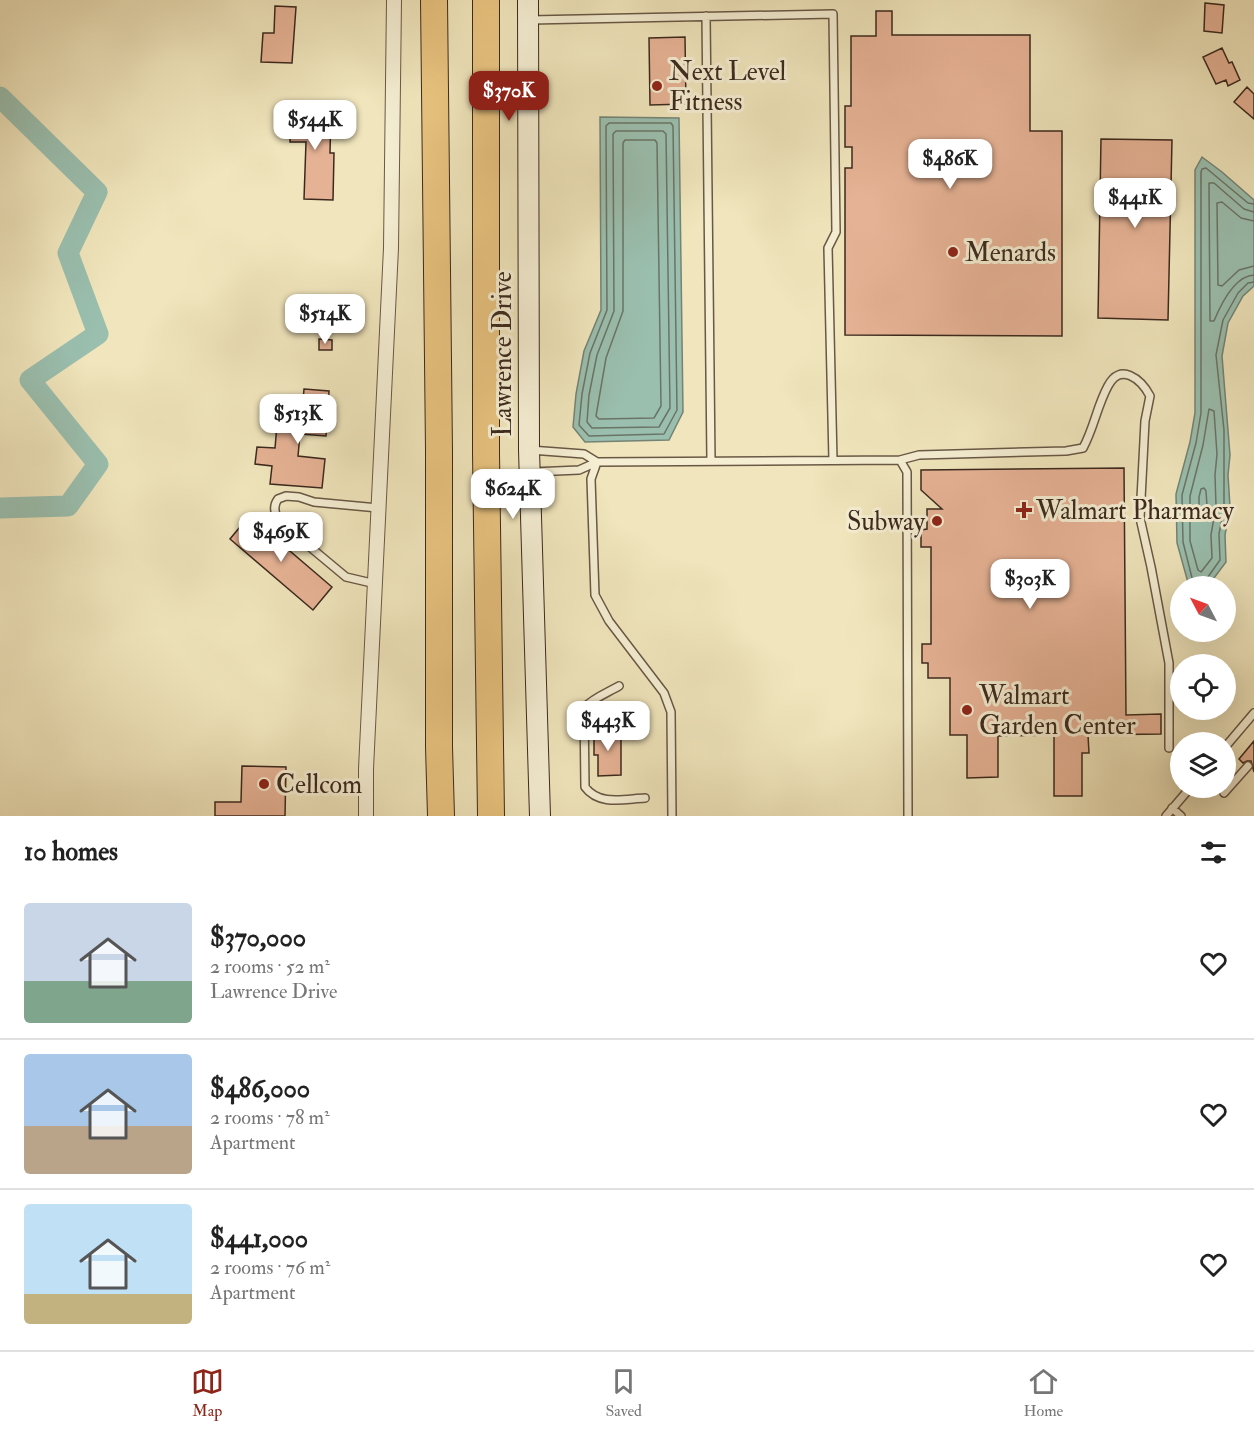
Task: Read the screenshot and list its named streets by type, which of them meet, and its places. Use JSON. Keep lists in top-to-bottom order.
{
  "streets": {
    "main road": ["Lawrence Drive"]
  },
  "places": {
    "other": [
      "Next Level Fitness",
      "Menards",
      "Subway",
      "Walmart Garden Center",
      "Cellcom"
    ],
    "health": ["Walmart Pharmacy"]
  },
  "north": "top left",
  "page": {
    "price": [
      "$370K",
      "$544K",
      "$486K",
      "$441K",
      "$514K",
      "$513K",
      "$624K",
      "$469K",
      "$303K",
      "$443K"
    ],
    "heading": "10 homes",
    "list": [
      {
        "name": "$370,000",
        "note": "2 rooms · 52 m² · Lawrence Drive"
      },
      {
        "name": "$486,000",
        "note": "2 rooms · 78 m² · Apartment"
      },
      {
        "name": "$441,000",
        "note": "2 rooms · 76 m² · Apartment"
      }
    ],
    "tabs": ["Map", "Saved", "Home"]
  }
}
